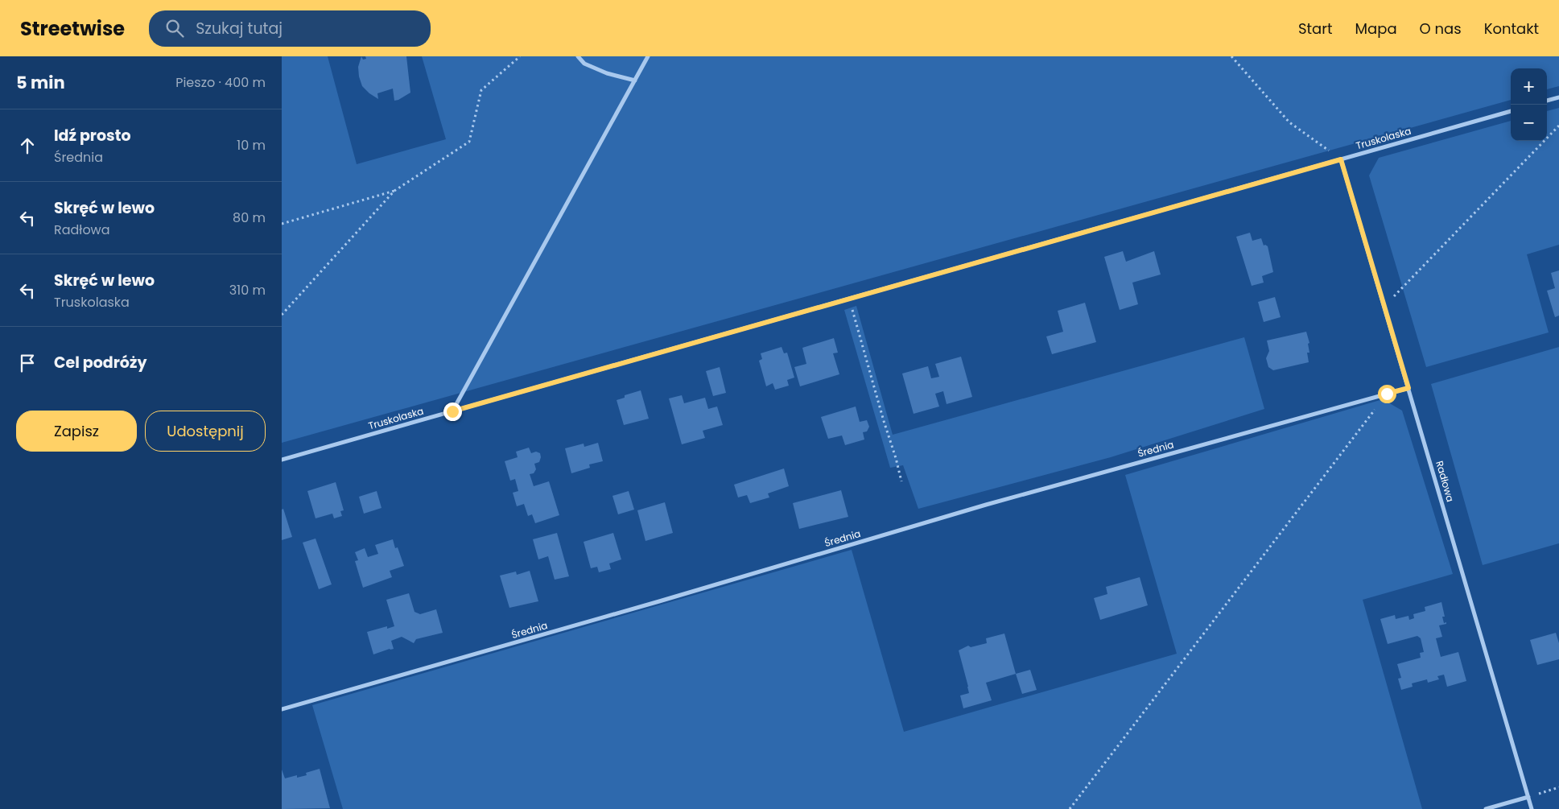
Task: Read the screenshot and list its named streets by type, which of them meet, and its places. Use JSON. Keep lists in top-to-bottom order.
{
  "streets": {
    "street": ["Truskolaska", "Średnia", "Radłowa"]
  },
  "crossings": [
    ["Truskolaska", "Radłowa"],
    ["Średnia", "Radłowa"]
  ],
  "page": {
    "header": "Streetwise",
    "search": "Szukaj tutaj",
    "nav": [
      "Start",
      "Mapa",
      "O nas",
      "Kontakt"
    ],
    "heading": ["5 min", "Pieszo · 400 m"],
    "map_buttons": ["+", "−"],
    "list": [
      ["Idź prosto", "Średnia", "10 m"],
      ["Skręć w lewo", "Radłowa", "80 m"],
      ["Skręć w lewo", "Truskolaska", "310 m"],
      "Cel podróży"
    ],
    "buttons": ["Zapisz", "Udostępnij"]
  }
}
